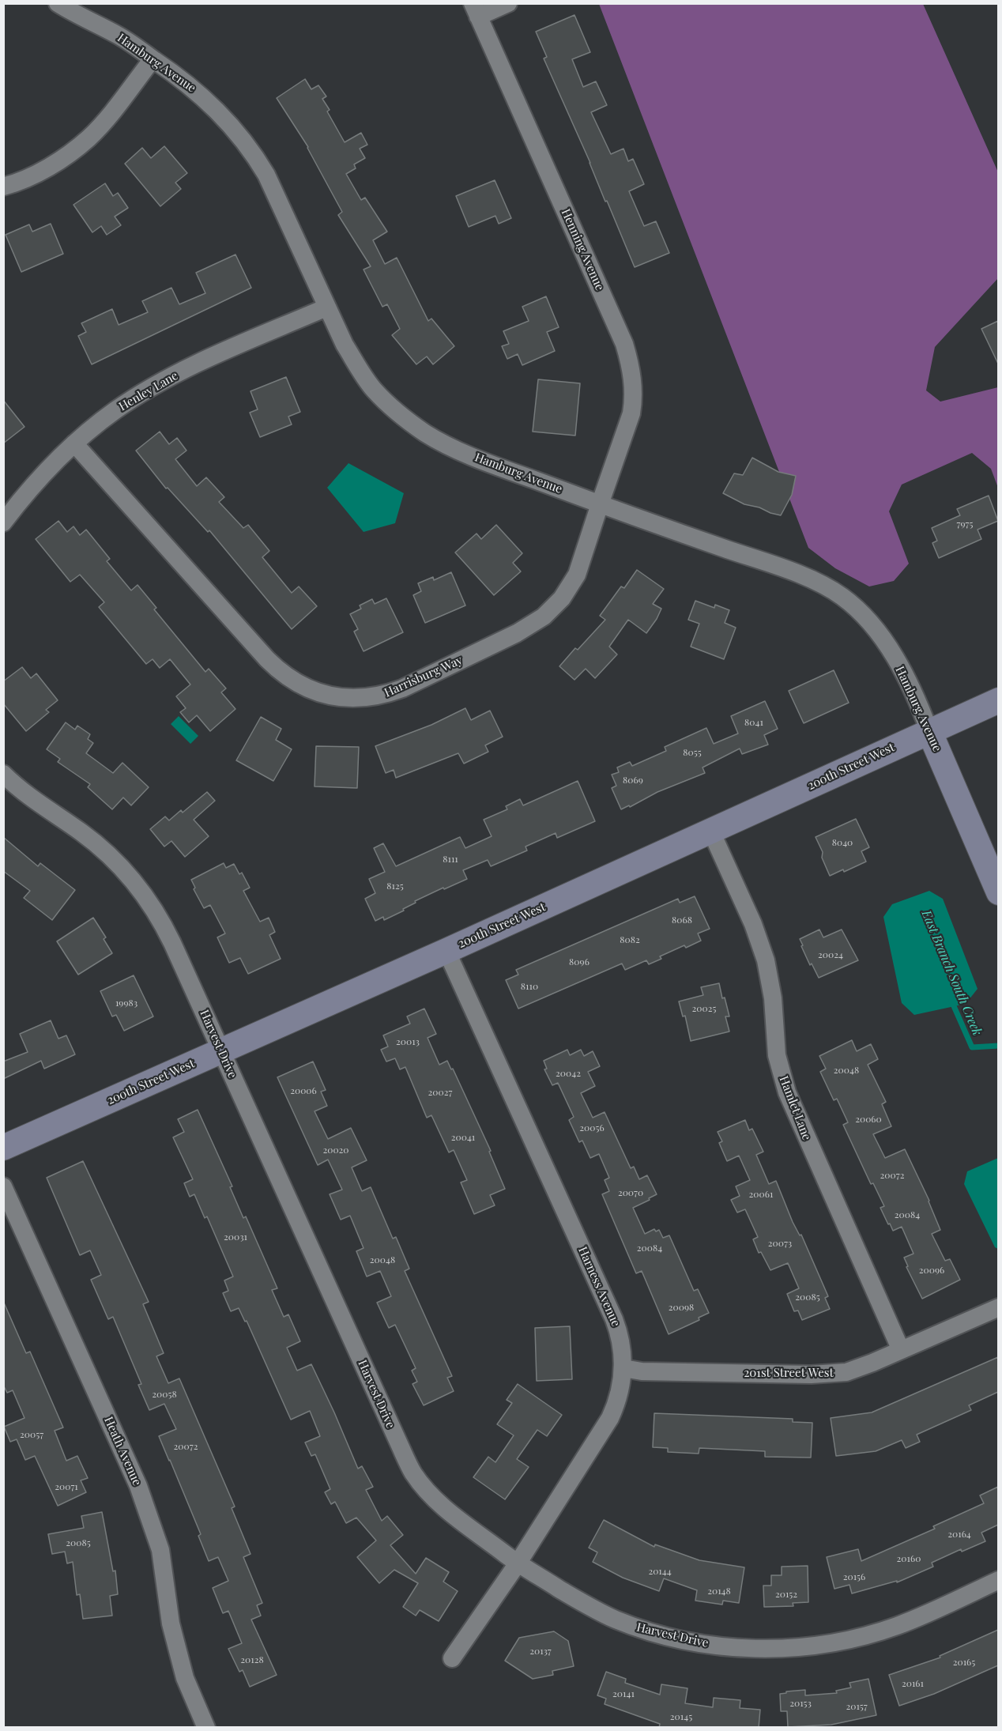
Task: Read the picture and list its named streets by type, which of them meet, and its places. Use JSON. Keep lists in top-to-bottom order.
{
  "streets": {
    "street": [
      "Hamburg Avenue",
      "Henning Avenue",
      "Henley Lane",
      "Harrisburg Way",
      "200th Street West",
      "Harvest Drive",
      "Hamlet Lane",
      "Harness Avenue",
      "201st Street West",
      "Heath Avenue"
    ]
  },
  "crossings": [
    ["Hamburg Avenue", "Henning Avenue"],
    ["Hamburg Avenue", "Henley Lane"],
    ["Hamburg Avenue", "Harrisburg Way"],
    ["Hamburg Avenue", "200th Street West"],
    ["Henning Avenue", "Harrisburg Way"],
    ["Henley Lane", "Harrisburg Way"],
    ["200th Street West", "Harvest Drive"],
    ["200th Street West", "Hamlet Lane"],
    ["200th Street West", "Harness Avenue"],
    ["Harvest Drive", "Harness Avenue"],
    ["Hamlet Lane", "201st Street West"],
    ["Harness Avenue", "201st Street West"]
  ],
  "water": ["East Branch South Creek"],
  "house_numbers": [
    "7975",
    "8041",
    "8055",
    "8069",
    "8040",
    "8111",
    "8125",
    "8068",
    "8082",
    "20024",
    "8096",
    "8110",
    "19983",
    "20025",
    "20013",
    "20048",
    "20042",
    "20006",
    "20027",
    "20060",
    "20056",
    "20041",
    "20020",
    "20072",
    "20070",
    "20061",
    "20084",
    "20031",
    "20073",
    "20084",
    "20048",
    "20096",
    "20085",
    "20098",
    "20058",
    "20057",
    "20072",
    "20071",
    "20164",
    "20085",
    "20160",
    "20144",
    "20156",
    "20148",
    "20152",
    "20137",
    "20128",
    "20165",
    "20161",
    "20141",
    "20153",
    "20157",
    "20145"
  ]
}
